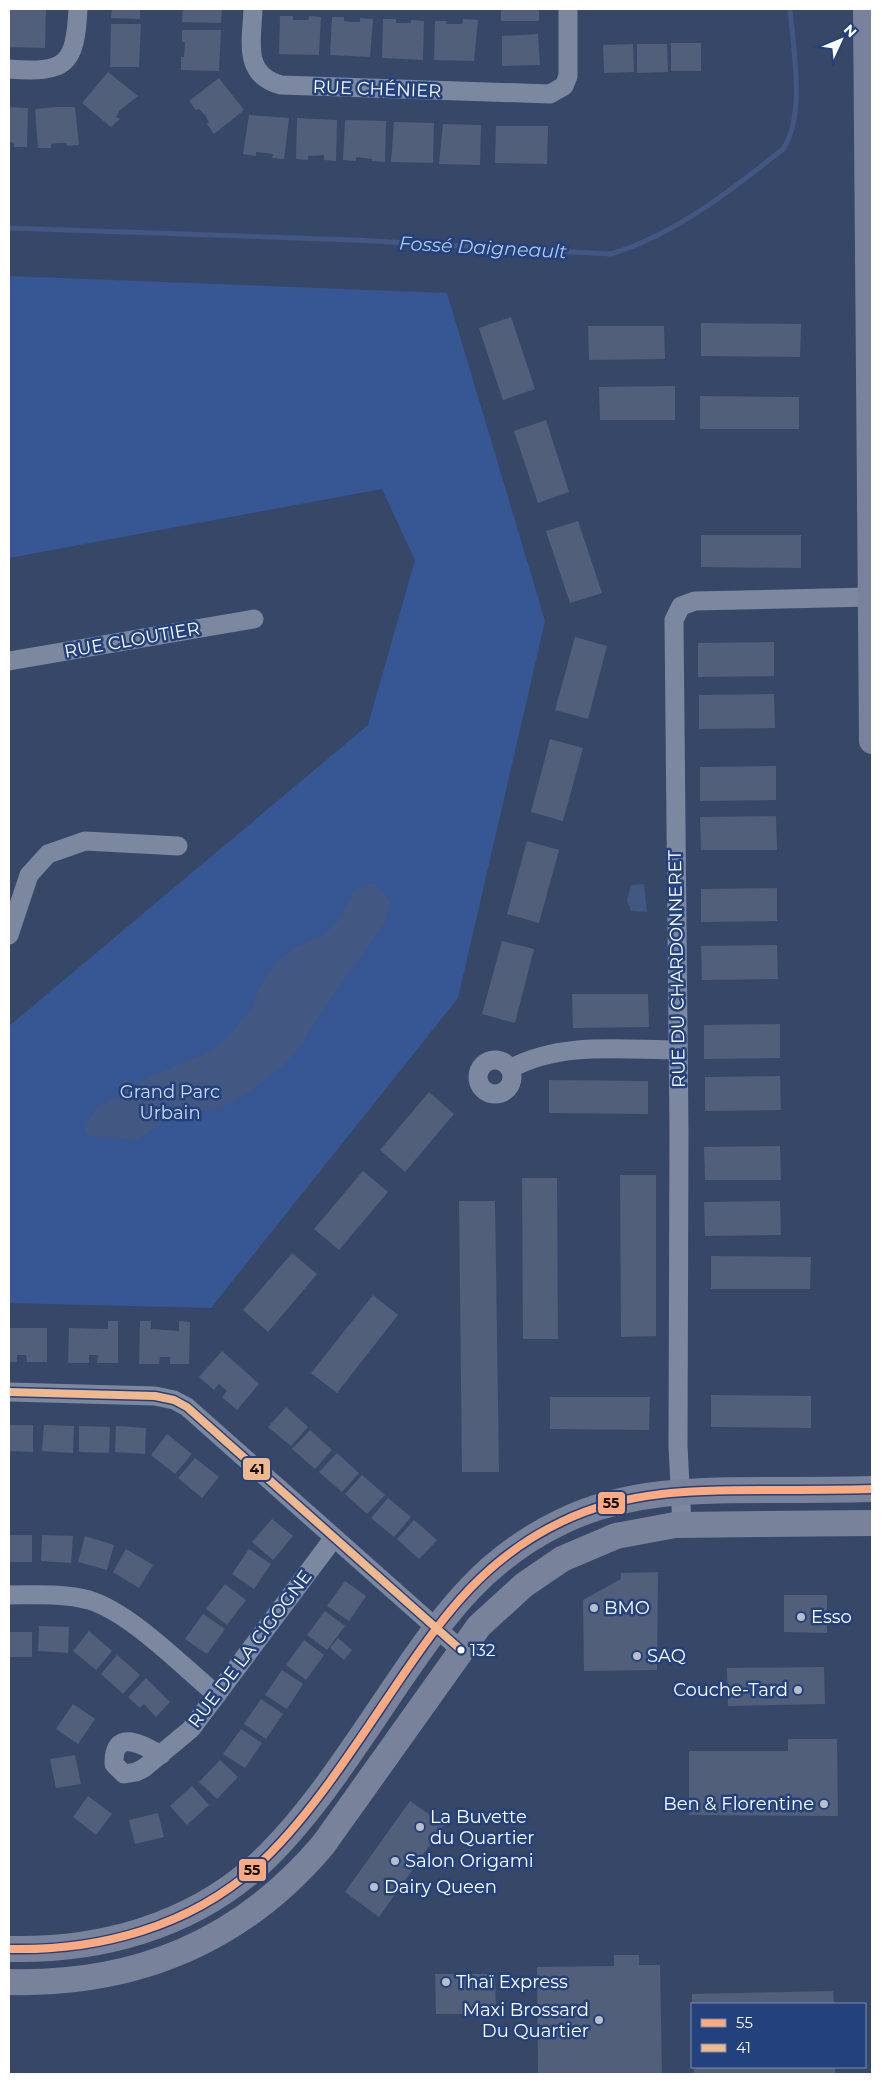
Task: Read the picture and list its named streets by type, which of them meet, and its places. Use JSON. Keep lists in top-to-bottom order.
{
  "streets": {
    "street": [
      "RUE CHÉNIER",
      "RUE CLOUTIER",
      "RUE DU CHARDONNERET",
      "RUE DE LA CIGOGNE"
    ]
  },
  "water": ["Fossé Daigneault"],
  "parks": ["Grand Parc Urbain"],
  "places": [
    "BMO",
    "Esso",
    "132",
    "SAQ",
    "Couche-Tard",
    "Ben & Florentine",
    "La Buvette du Quartier",
    "Salon Origami",
    "Dairy Queen",
    "Thaï Express",
    "Maxi Brossard Du Quartier"
  ],
  "lines": ["transit line 41", "transit line 55"],
  "legend": ["55", "41"],
  "north": "top right"
}
